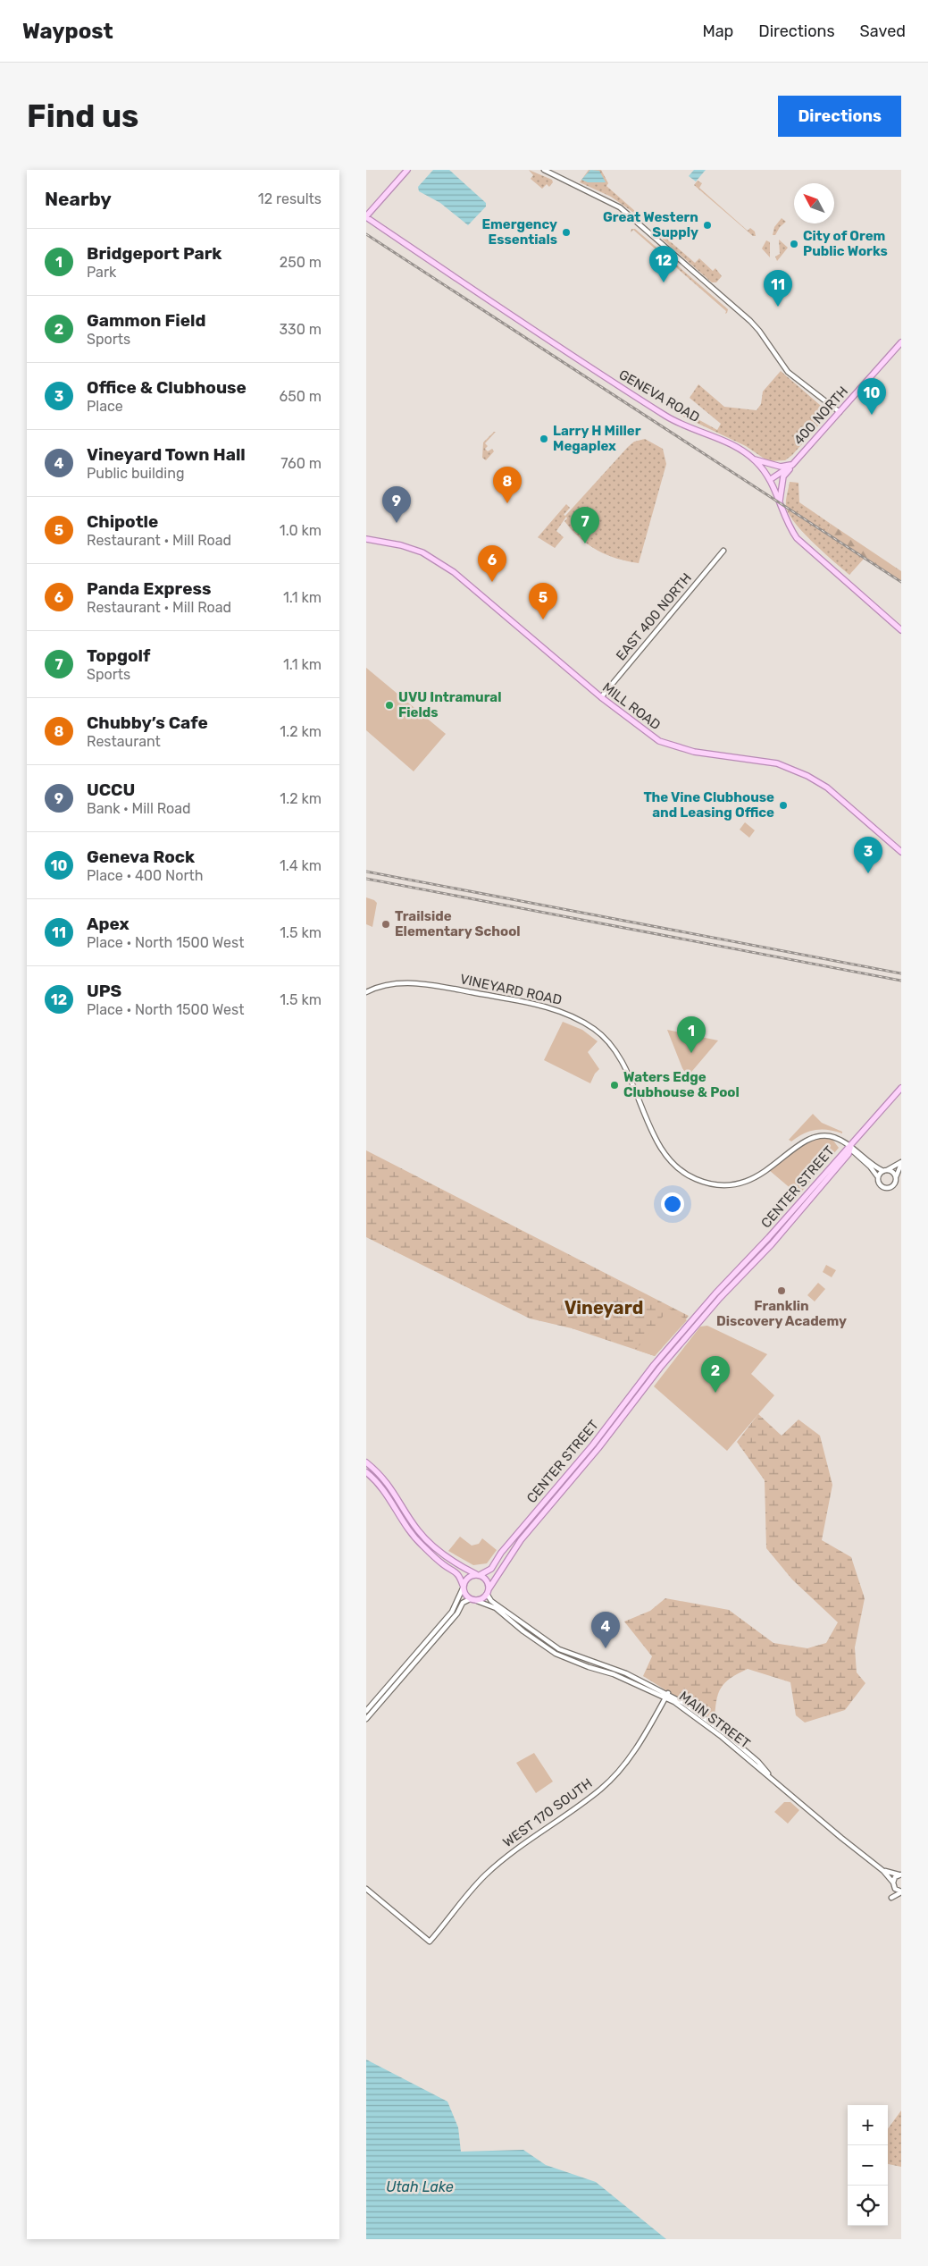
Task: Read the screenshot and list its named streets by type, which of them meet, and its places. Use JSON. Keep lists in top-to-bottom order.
{
  "streets": {
    "main road": [
      "GENEVA ROAD",
      "400 NORTH",
      "MILL ROAD",
      "CENTER STREET"
    ],
    "street": [
      "EAST 400 NORTH",
      "VINEYARD ROAD",
      "MAIN STREET",
      "WEST 170 SOUTH"
    ]
  },
  "crossings": [
    ["GENEVA ROAD", "400 NORTH"],
    ["EAST 400 NORTH", "MILL ROAD"],
    ["VINEYARD ROAD", "CENTER STREET"],
    ["CENTER STREET", "MAIN STREET"],
    ["MAIN STREET", "WEST 170 SOUTH"]
  ],
  "districts": ["Vineyard"],
  "water": ["Utah Lake"],
  "places": [
    "Great Western Supply",
    "Emergency Essentials",
    "City of Orem Public Works",
    "Larry H Miller Megaplex",
    "UVU Intramural Fields",
    "The Vine Clubhouse and Leasing Office",
    "Trailside Elementary School",
    "Waters Edge Clubhouse & Pool",
    "Franklin Discovery Academy"
  ],
  "north": "top left",
  "page": {
    "header": "Waypost",
    "nav": ["Map", "Directions", "Saved"],
    "buttons": "Directions",
    "title": "Find us",
    "heading": ["Nearby", "12 results"],
    "list": [
      {
        "mark": "1",
        "name": "Bridgeport Park",
        "note": "Park",
        "value": "250 m"
      },
      {
        "mark": "2",
        "name": "Gammon Field",
        "note": "Sports",
        "value": "330 m"
      },
      {
        "mark": "3",
        "name": "Office & Clubhouse",
        "note": "Place",
        "value": "650 m"
      },
      {
        "mark": "4",
        "name": "Vineyard Town Hall",
        "note": "Public building",
        "value": "760 m"
      },
      {
        "mark": "5",
        "name": "Chipotle",
        "note": "Restaurant · Mill Road",
        "value": "1.0 km"
      },
      {
        "mark": "6",
        "name": "Panda Express",
        "note": "Restaurant · Mill Road",
        "value": "1.1 km"
      },
      {
        "mark": "7",
        "name": "Topgolf",
        "note": "Sports",
        "value": "1.1 km"
      },
      {
        "mark": "8",
        "name": "Chubby’s Cafe",
        "note": "Restaurant",
        "value": "1.2 km"
      },
      {
        "mark": "9",
        "name": "UCCU",
        "note": "Bank · Mill Road",
        "value": "1.2 km"
      },
      {
        "mark": "10",
        "name": "Geneva Rock",
        "note": "Place · 400 North",
        "value": "1.4 km"
      },
      {
        "mark": "11",
        "name": "Apex",
        "note": "Place · North 1500 West",
        "value": "1.5 km"
      },
      {
        "mark": "12",
        "name": "UPS",
        "note": "Place · North 1500 West",
        "value": "1.5 km"
      }
    ],
    "pins": [
      "12",
      "11",
      "10",
      "8",
      "9",
      "7",
      "6",
      "5",
      "3",
      "1",
      "2",
      "4"
    ],
    "map_buttons": ["+", "−"]
  }
}
